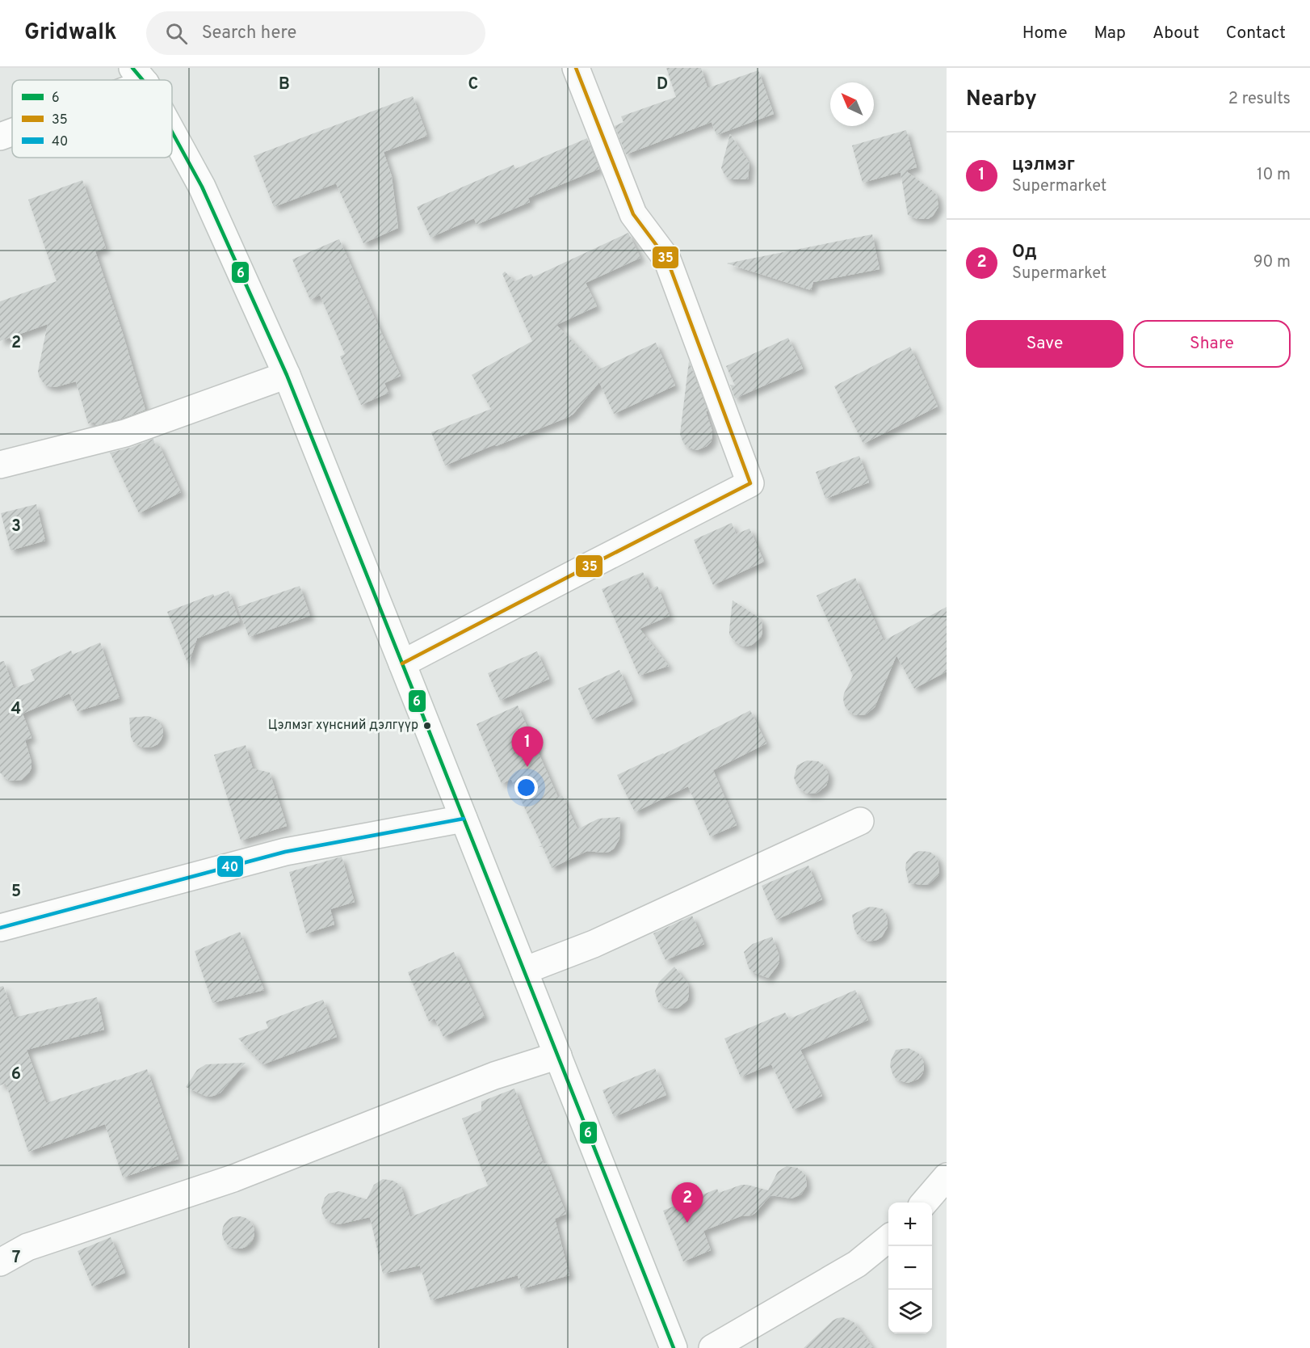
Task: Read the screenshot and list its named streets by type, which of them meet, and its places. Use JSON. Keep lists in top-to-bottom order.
{
  "places": ["Цэлмэг хүнсний дэлгүүр"],
  "lines": ["transit line 6", "transit line 35", "transit line 40"],
  "legend": ["6", "35", "40"],
  "north": "top left",
  "page": {
    "header": "Gridwalk",
    "search": "Search here",
    "nav": [
      "Home",
      "Map",
      "About",
      "Contact"
    ],
    "heading": ["Nearby", "2 results"],
    "list": [
      {
        "mark": "1",
        "name": "цэлмэг",
        "note": "Supermarket",
        "value": "10 m"
      },
      {
        "mark": "2",
        "name": "Од",
        "note": "Supermarket",
        "value": "90 m"
      }
    ],
    "buttons": ["Save", "Share"],
    "pins": ["1", "2"],
    "map_buttons": ["+", "−"]
  },
  "grid": {
    "columns": ["B", "C", "D"],
    "rows": [
      "2",
      "3",
      "4",
      "5",
      "6",
      "7"
    ]
  }
}
